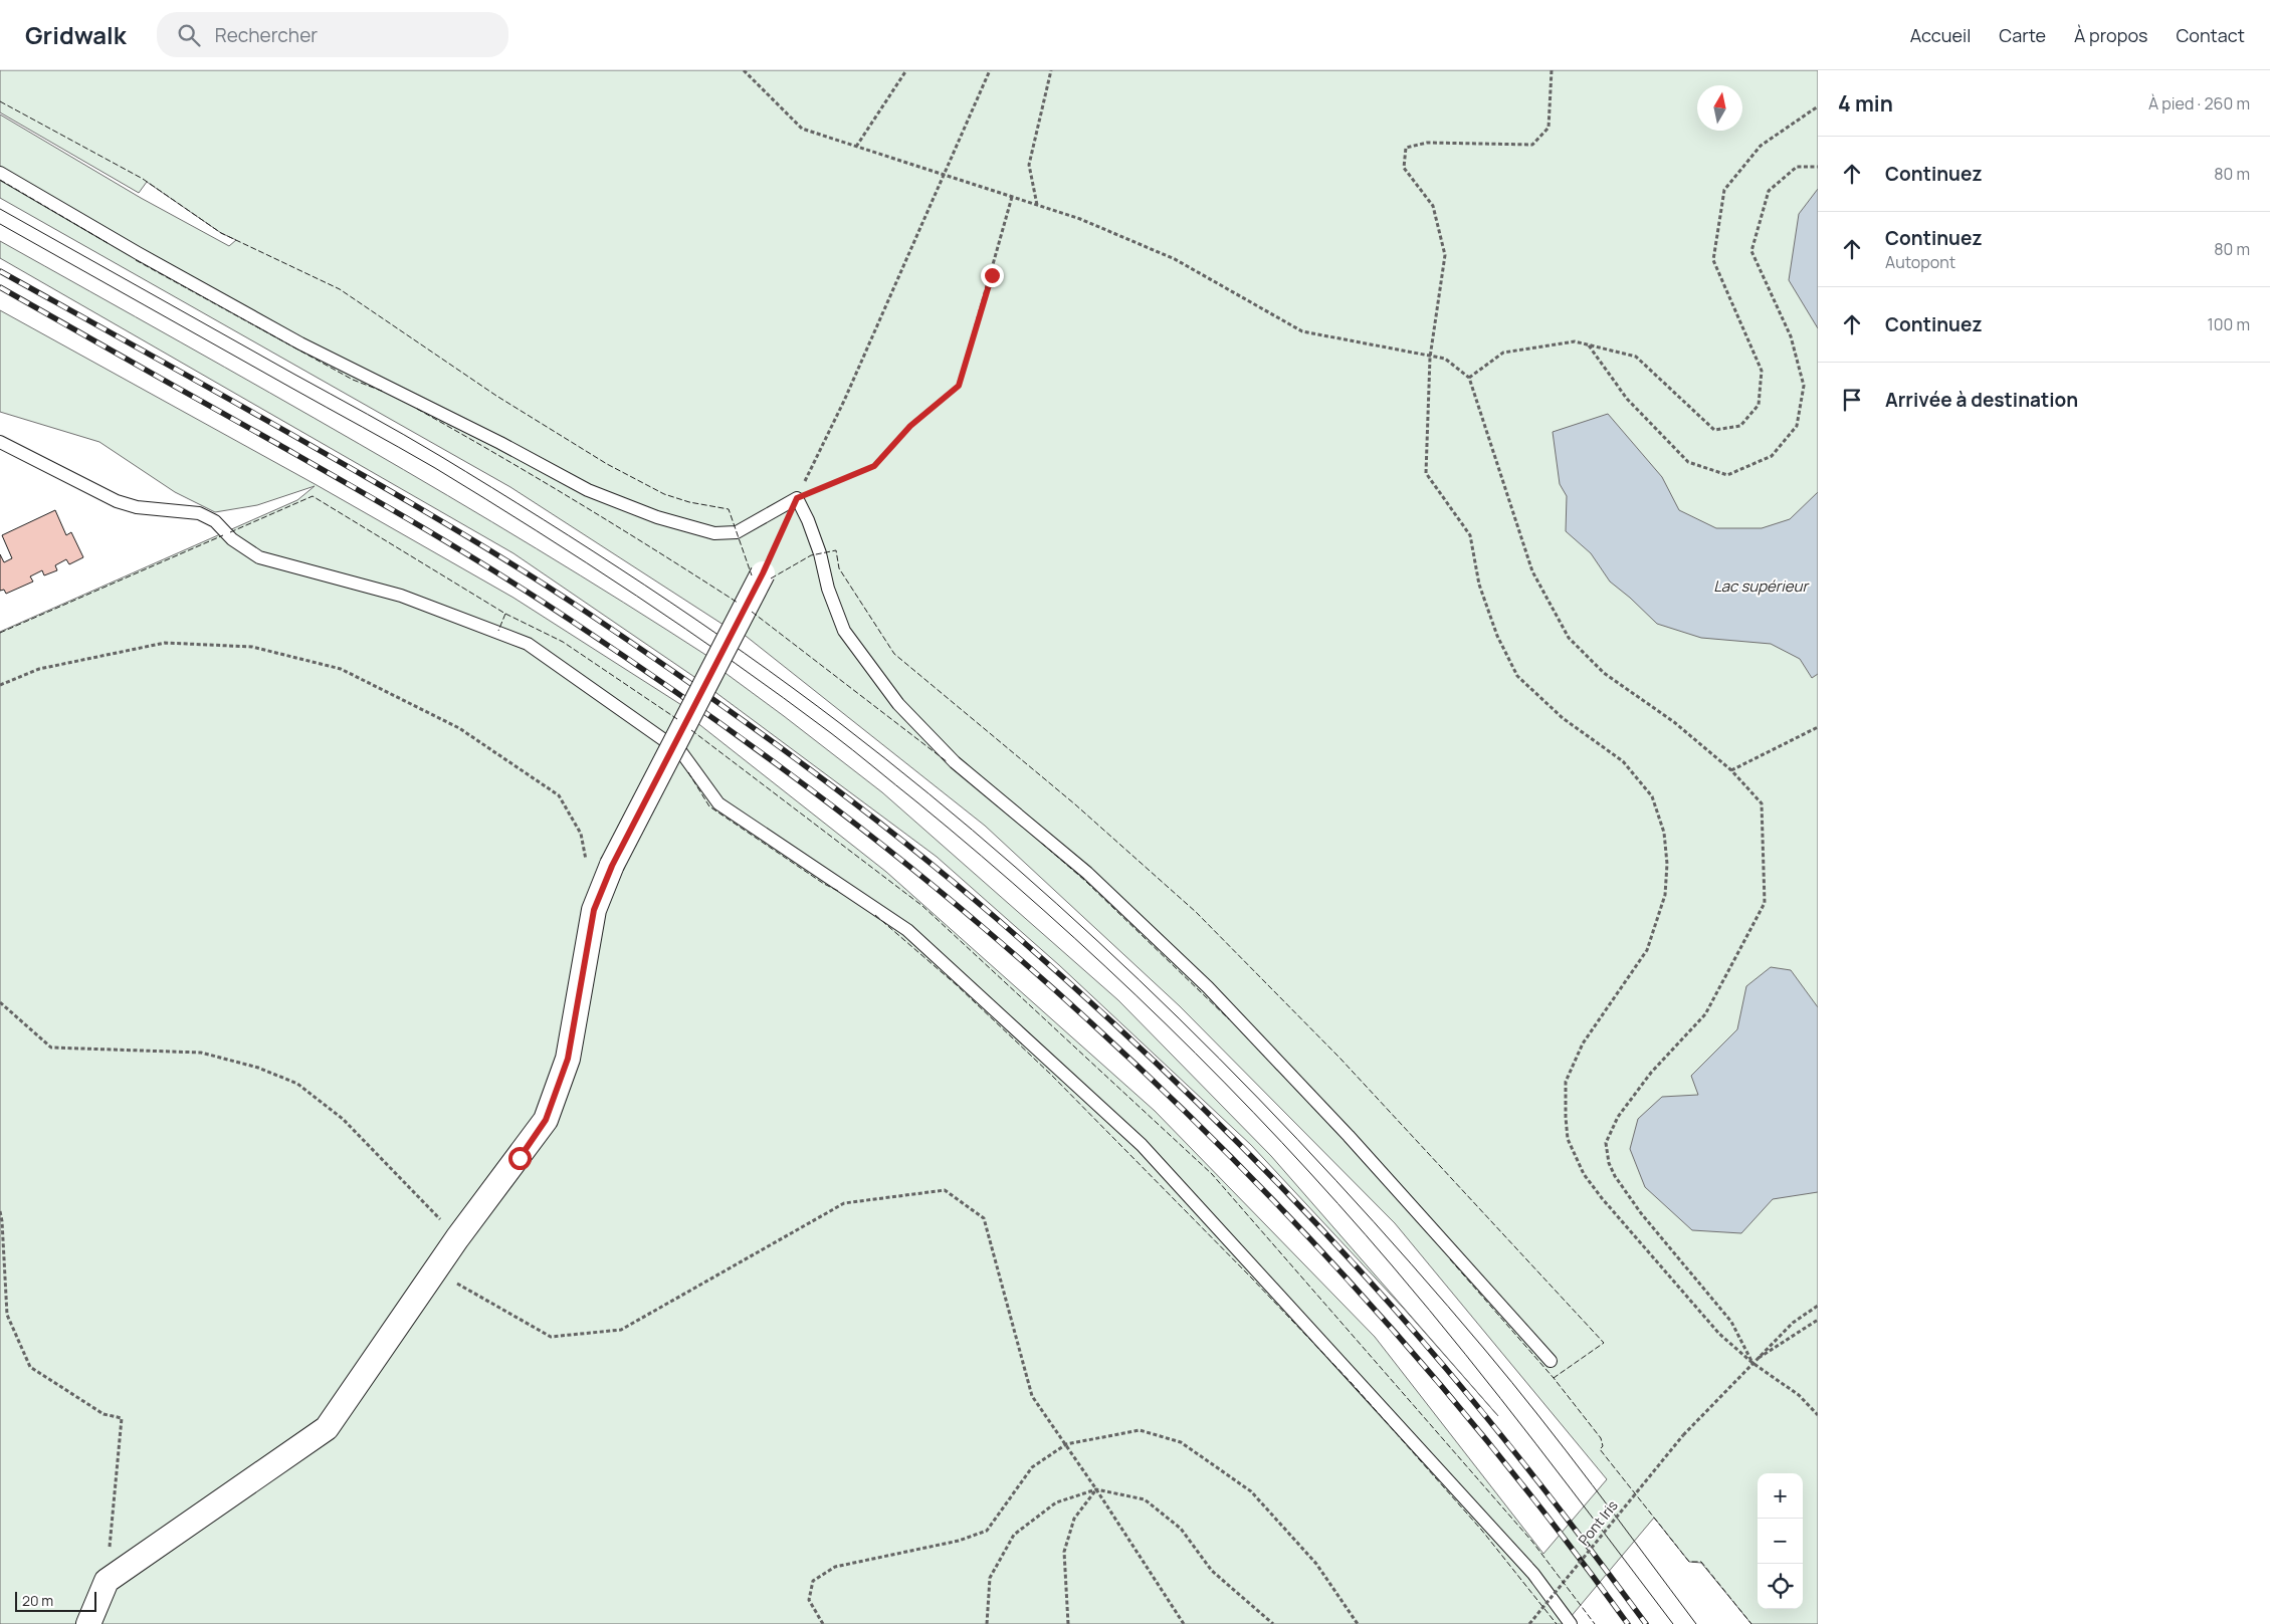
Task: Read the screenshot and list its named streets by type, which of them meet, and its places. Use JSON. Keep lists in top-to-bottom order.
{
  "streets": {
    "path": ["Pont Iris"]
  },
  "water": ["Lac supérieur"],
  "scale_bar": "20 m",
  "north": "top",
  "page": {
    "header": "Gridwalk",
    "search": "Rechercher",
    "nav": [
      "Accueil",
      "Carte",
      "À propos",
      "Contact"
    ],
    "heading": ["4 min", "À pied · 260 m"],
    "list": [
      ["Continuez", "80 m"],
      ["Continuez", "Autopont", "80 m"],
      ["Continuez", "100 m"],
      "Arrivée à destination"
    ],
    "map_buttons": ["+", "−"],
    "scale": "20 m"
  }
}
